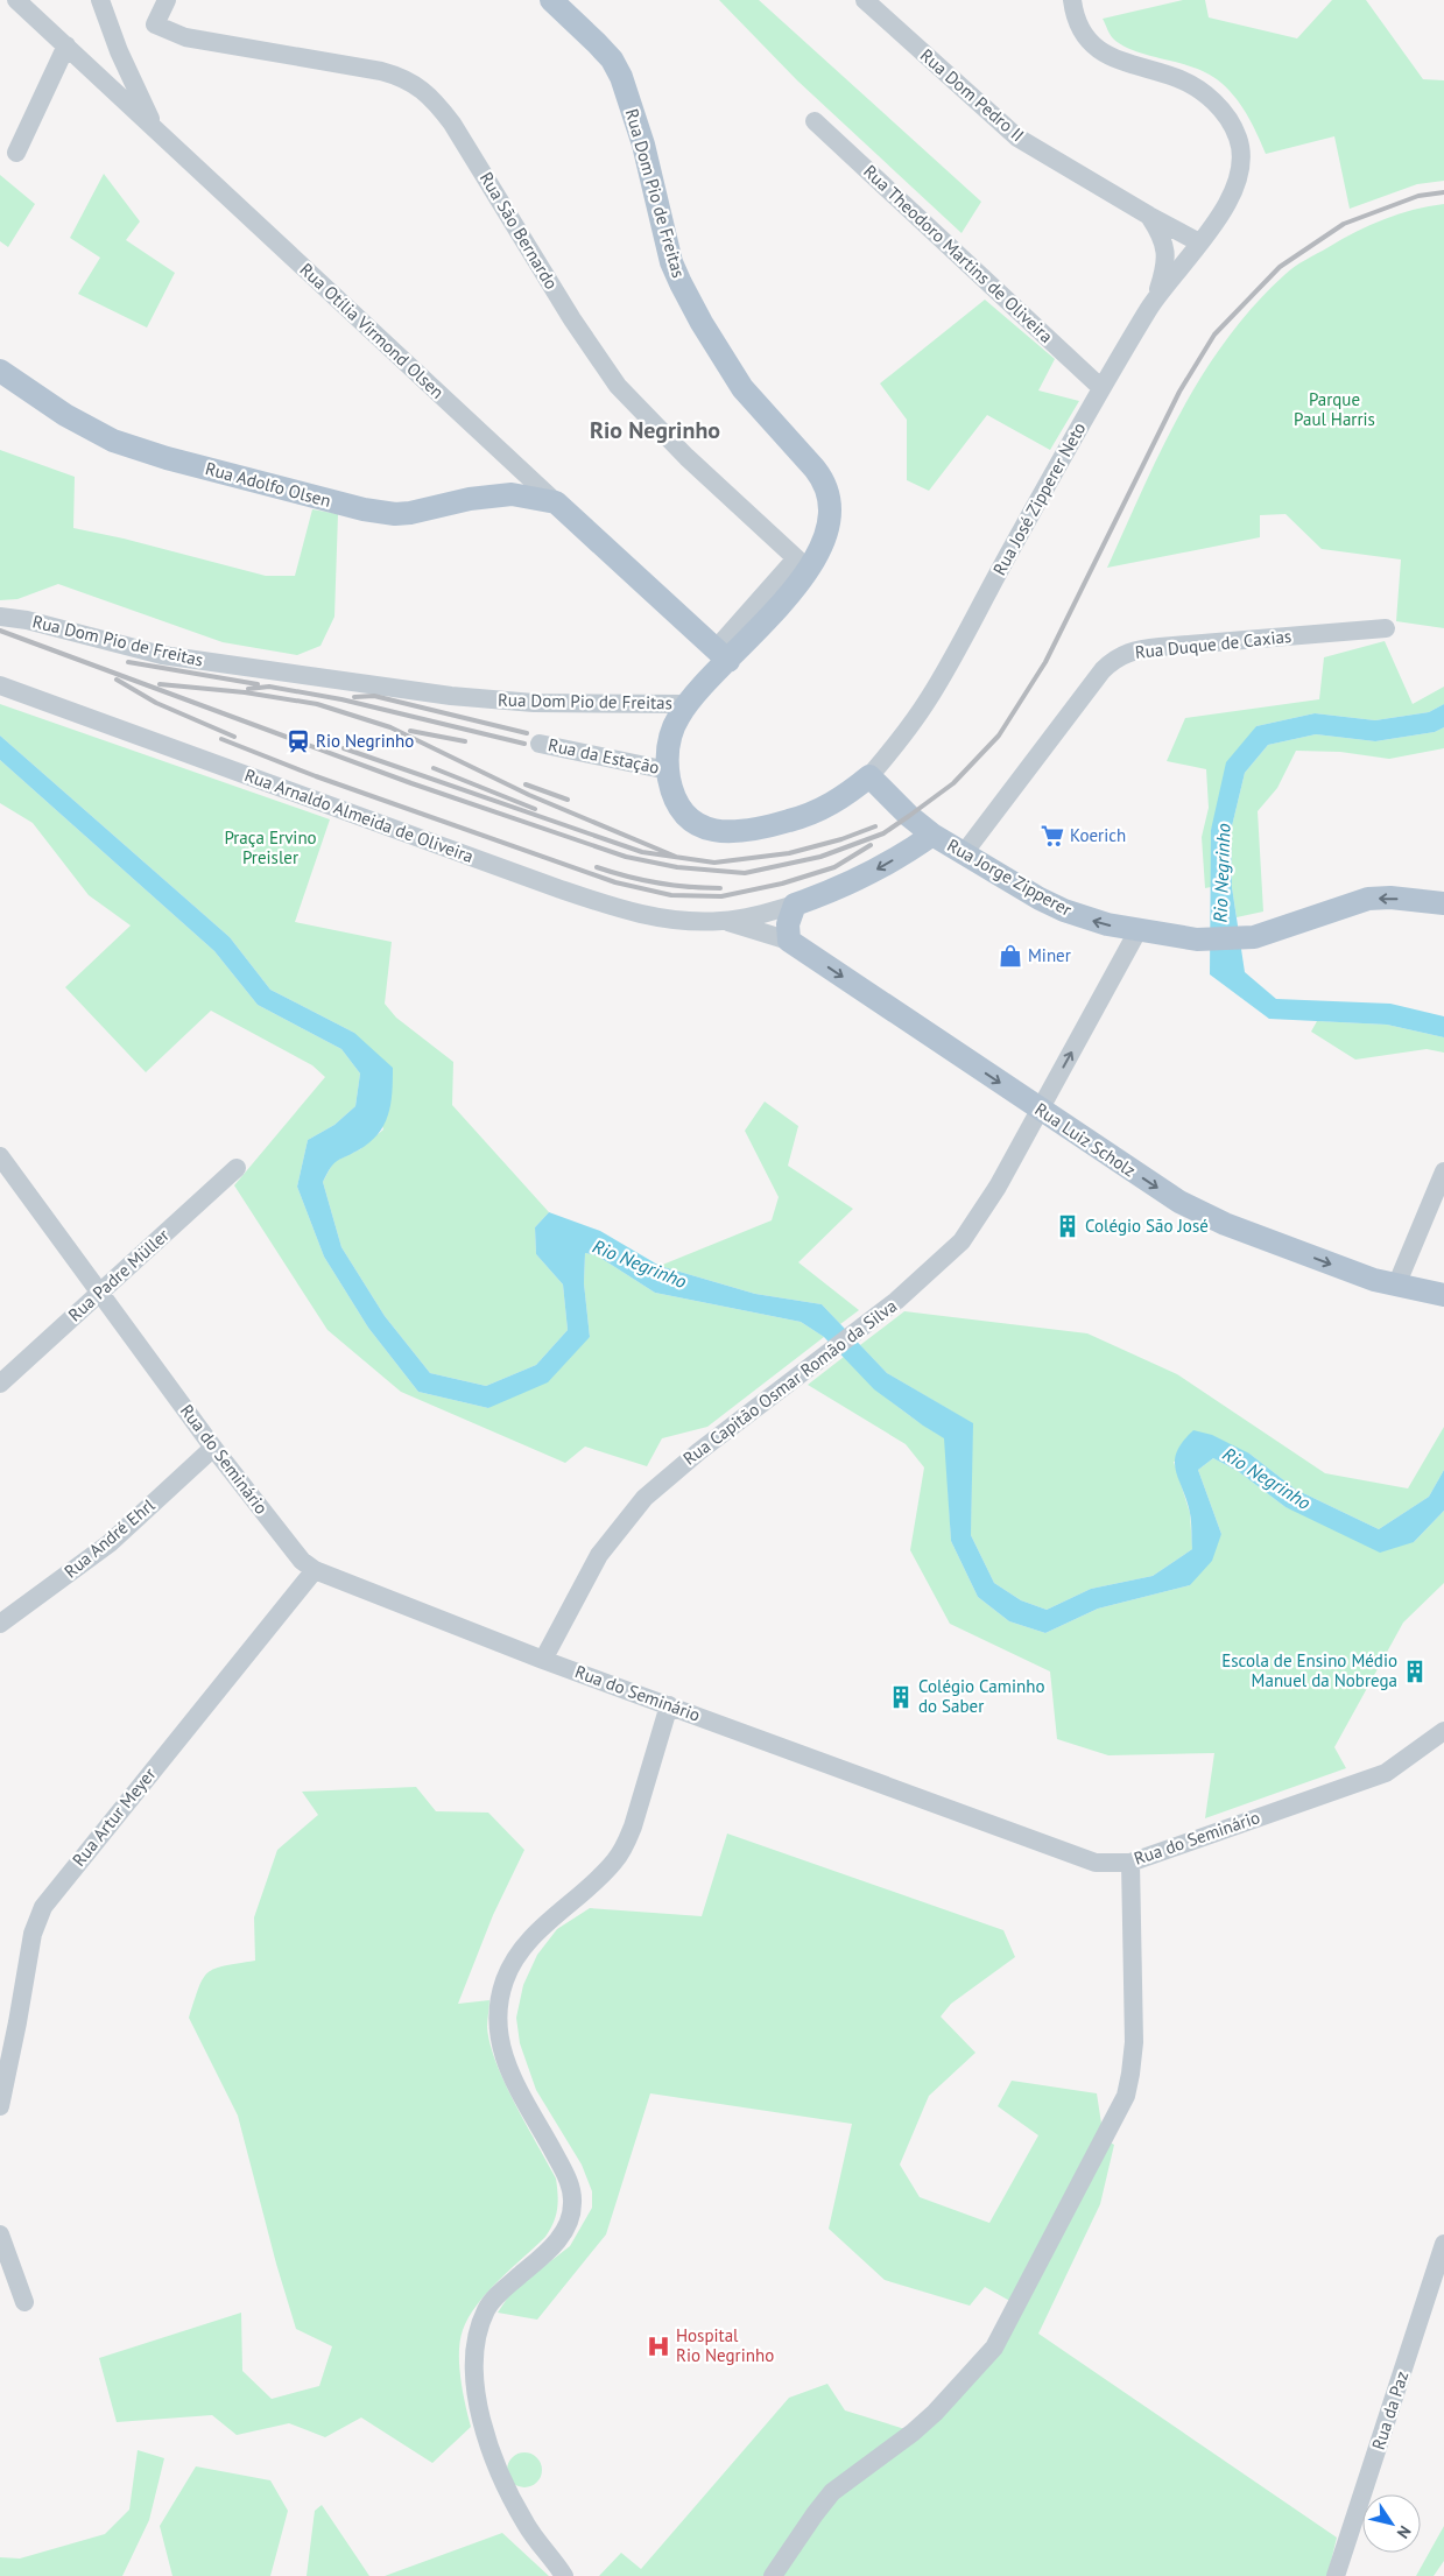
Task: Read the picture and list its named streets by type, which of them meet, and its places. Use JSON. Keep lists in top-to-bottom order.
{
  "streets": {
    "main road": [
      "Rua Dom Pio de Freitas",
      "Rua Otília Virmond Olsen",
      "Rua Adolfo Olsen",
      "Rua José Zipperer Neto",
      "Rua Arnaldo Almeida de Oliveira",
      "Rua Jorge Zipperer",
      "Rua Luiz Scholz"
    ],
    "street": [
      "Rua Dom Pedro II",
      "Rua São Bernardo",
      "Rua Theodoro Martins de Oliveira",
      "Rua Duque de Caxias",
      "Rua da Estação",
      "Rua Padre Müller",
      "Rua Capitão Osmar Romão da Silva",
      "Rua do Seminário",
      "Rua André Ehrl",
      "Rua Artur Meyer",
      "Rua da Paz"
    ]
  },
  "crossings": [
    ["Rua Dom Pedro II", "Rua José Zipperer Neto"],
    ["Rua Dom Pio de Freitas", "Rua São Bernardo"],
    ["Rua Dom Pio de Freitas", "Rua Otília Virmond Olsen"],
    ["Rua Dom Pio de Freitas", "Rua José Zipperer Neto"],
    ["Rua Theodoro Martins de Oliveira", "Rua José Zipperer Neto"],
    ["Rua Otília Virmond Olsen", "Rua Adolfo Olsen"],
    ["Rua José Zipperer Neto", "Rua da Estação"],
    ["Rua José Zipperer Neto", "Rua Jorge Zipperer"],
    ["Rua Duque de Caxias", "Rua Jorge Zipperer"],
    ["Rua Arnaldo Almeida de Oliveira", "Rua Jorge Zipperer"],
    ["Rua Arnaldo Almeida de Oliveira", "Rua Luiz Scholz"],
    ["Rua Jorge Zipperer", "Rua Capitão Osmar Romão da Silva"],
    ["Rua Luiz Scholz", "Rua Capitão Osmar Romão da Silva"],
    ["Rua Padre Müller", "Rua do Seminário"],
    ["Rua Capitão Osmar Romão da Silva", "Rua do Seminário"],
    ["Rua do Seminário", "Rua André Ehrl"],
    ["Rua do Seminário", "Rua Artur Meyer"]
  ],
  "one_way": ["Rua Jorge Zipperer", "Rua Luiz Scholz"],
  "districts": ["Rio Negrinho"],
  "water": ["Rio Negrinho"],
  "parks": ["Parque Paul Harris", "Praça Ervino Preisler"],
  "places": {
    "station": ["Rio Negrinho"],
    "supermarket": ["Koerich"],
    "shop": ["Miner"],
    "building": ["Colégio São José", "Escola de Ensino Médio Manuel da Nobrega", "Colégio Caminho do Saber"],
    "hospital": ["Hospital Rio Negrinho"]
  },
  "north": "bottom right"
}
